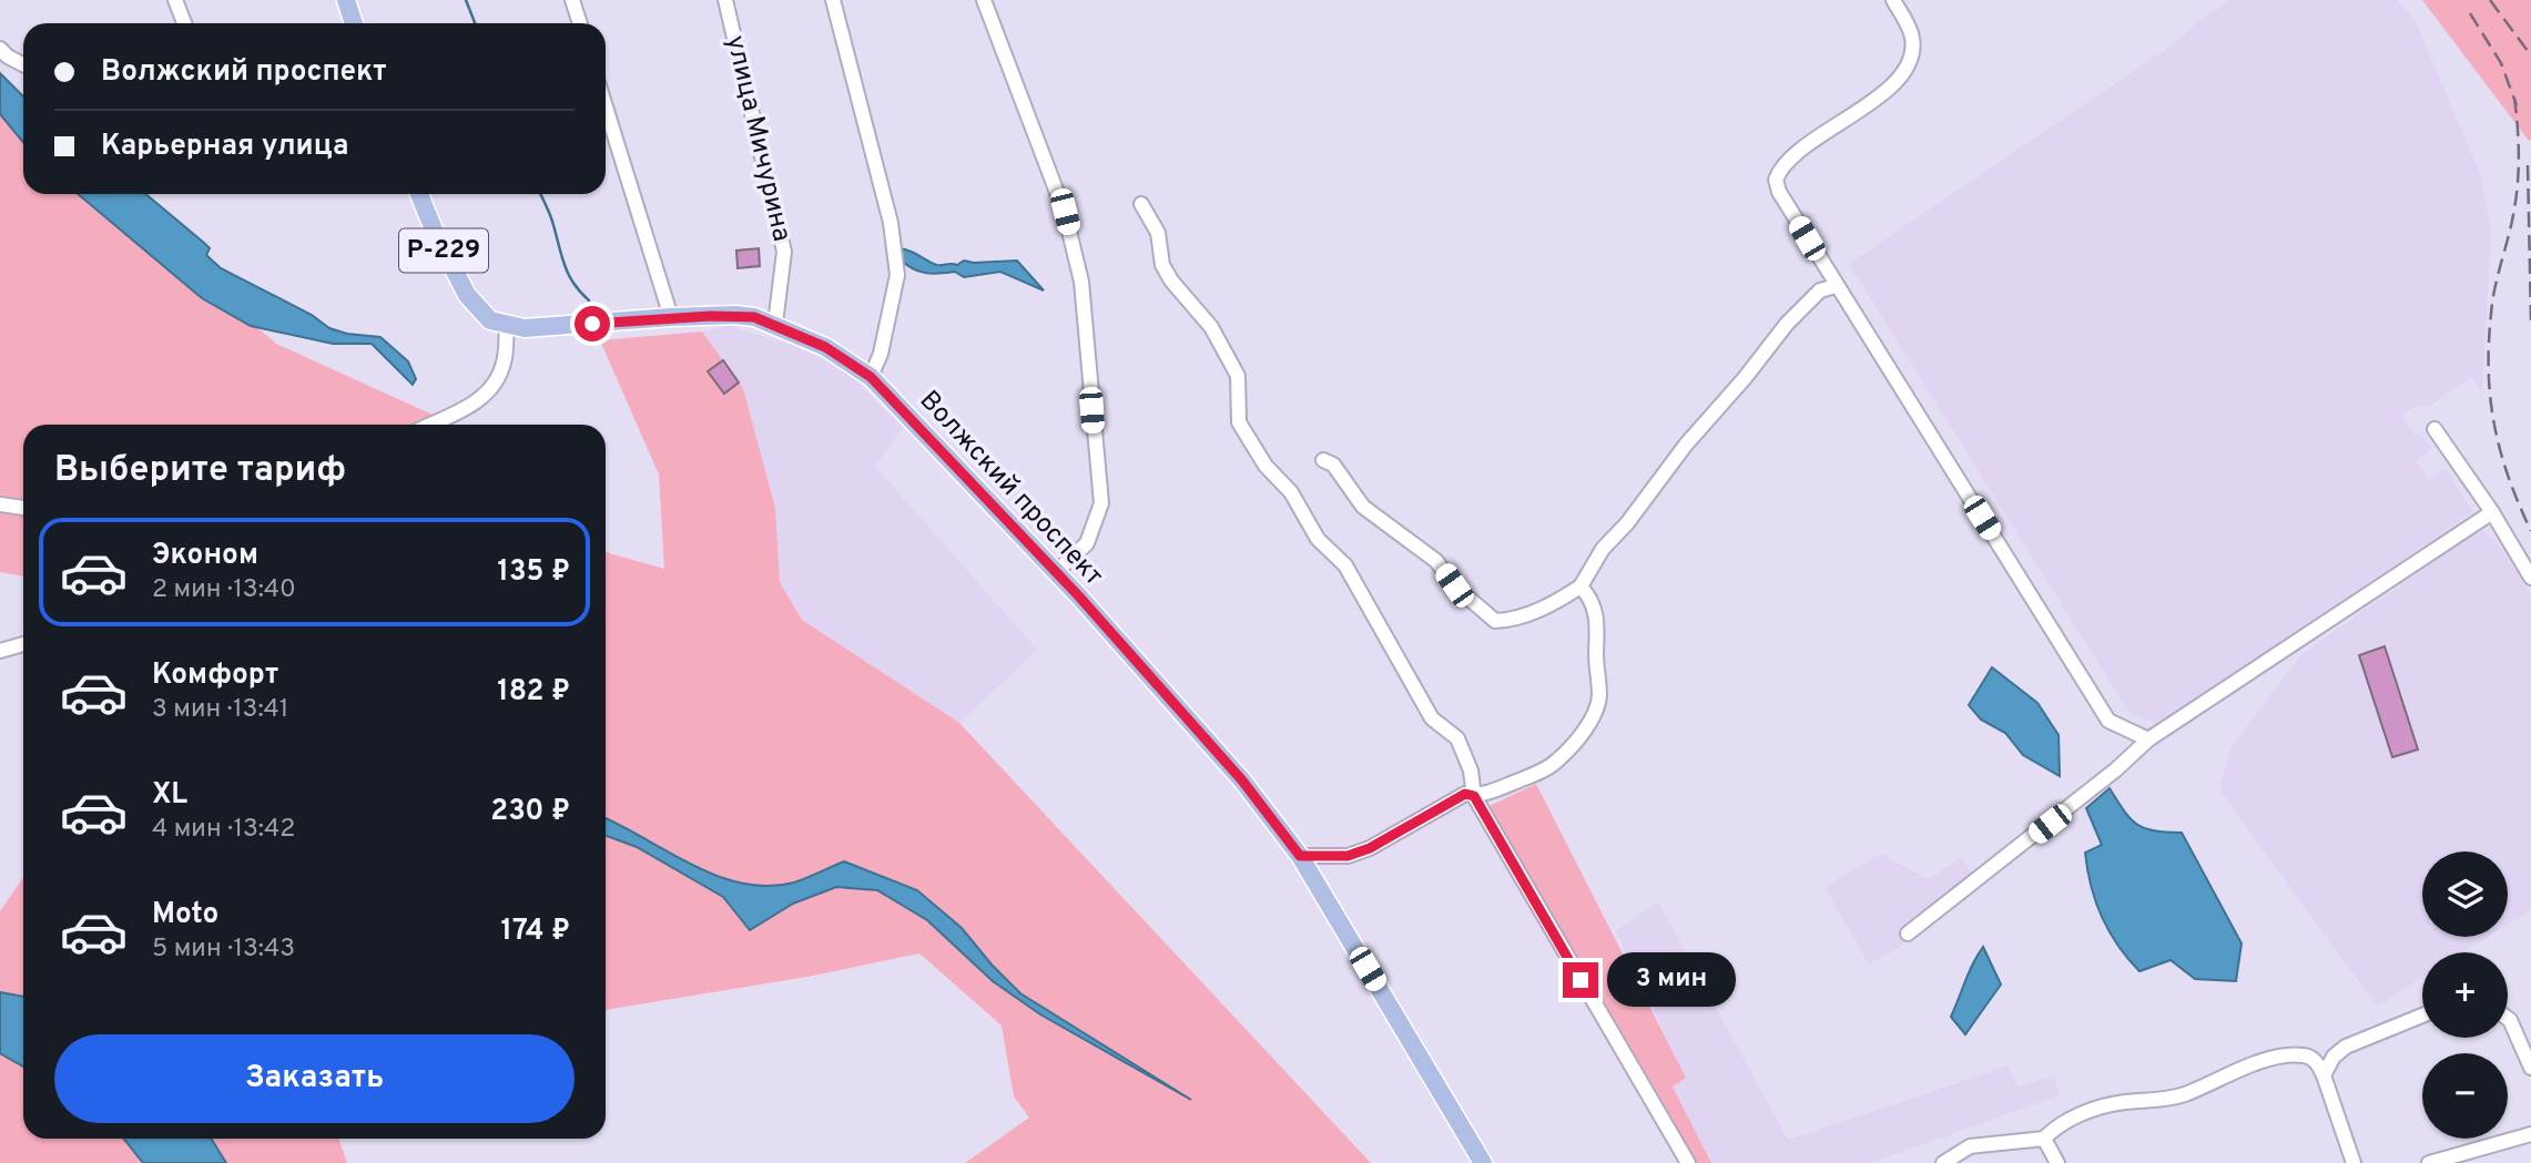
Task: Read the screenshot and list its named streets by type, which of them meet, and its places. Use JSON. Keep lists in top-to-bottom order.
{
  "streets": {
    "main road": ["Р-229", "Волжский проспект"],
    "street": ["улица Мичурина"]
  },
  "crossings": [
    ["улица Мичурина", "Волжский проспект"]
  ],
  "page": {
    "banner": ["Волжский проспект", "Карьерная улица"],
    "heading": "Выберите тариф",
    "list": [
      {
        "name": "Эконом",
        "note": "2 мин · 13:40",
        "value": "135 ₽"
      },
      {
        "name": "Комфорт",
        "note": "3 мин · 13:41",
        "value": "182 ₽"
      },
      {
        "name": "XL",
        "note": "4 мин · 13:42",
        "value": "230 ₽"
      },
      {
        "name": "Moto",
        "note": "5 мин · 13:43",
        "value": "174 ₽"
      }
    ],
    "map_buttons": ["+", "−"],
    "bubble": "3 мин",
    "buttons": "Заказать"
  }
}
